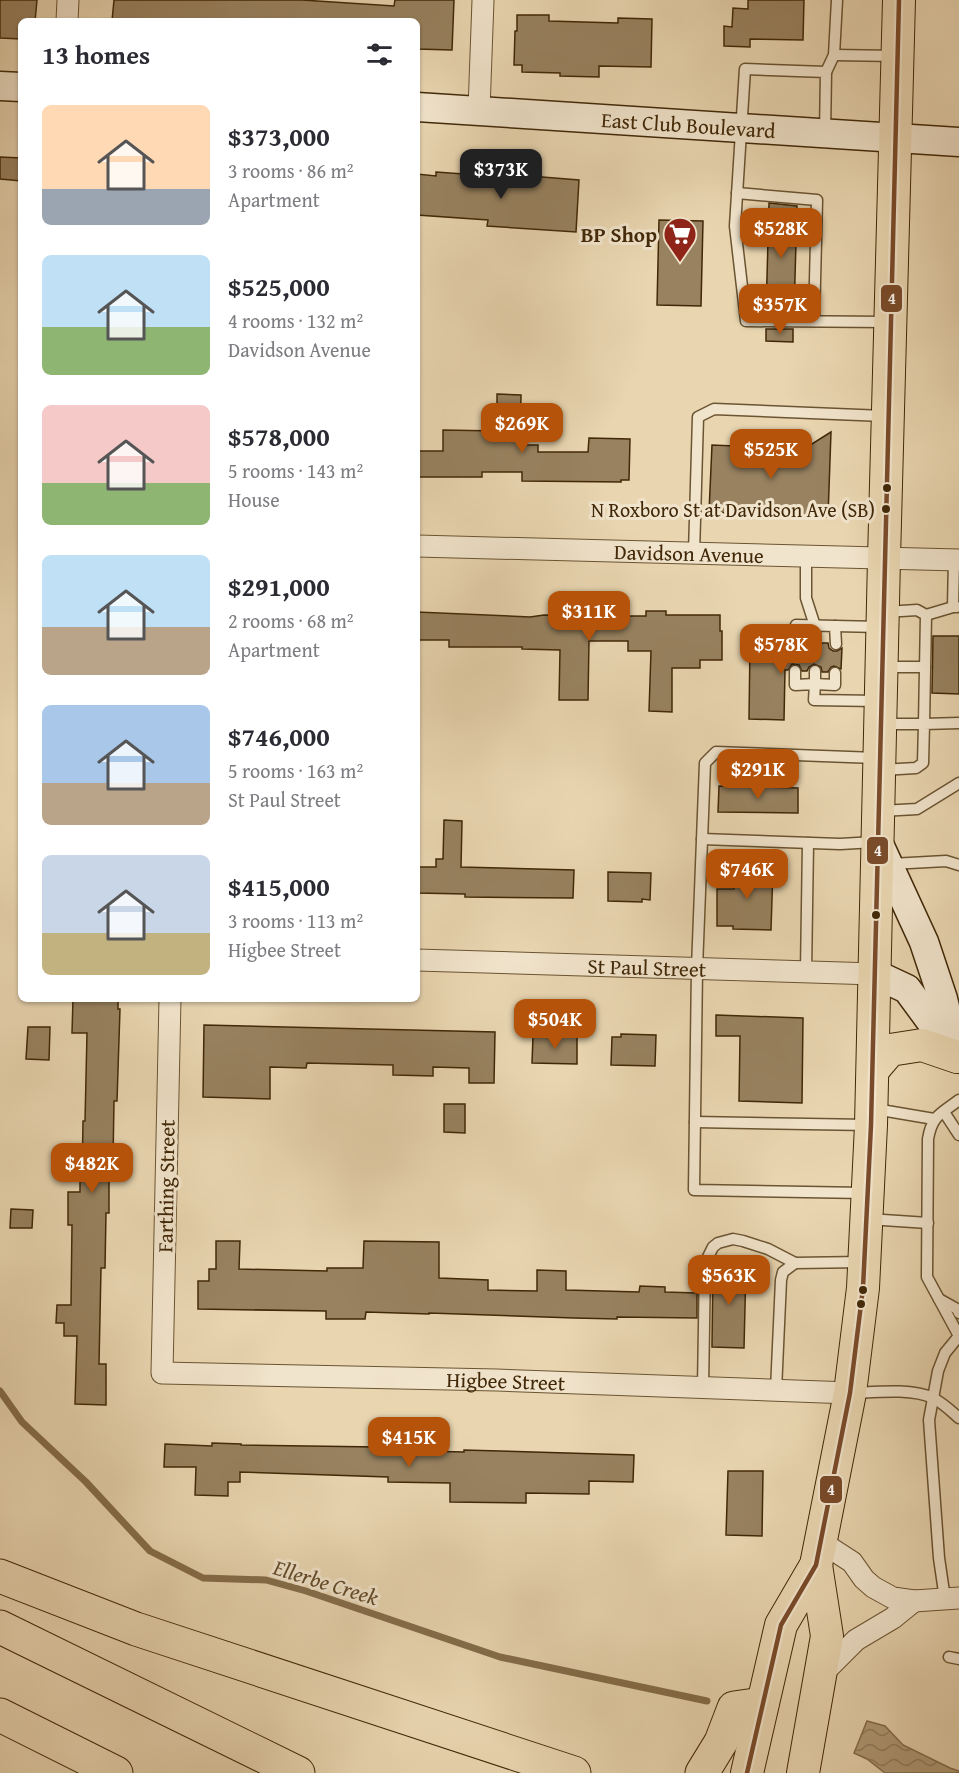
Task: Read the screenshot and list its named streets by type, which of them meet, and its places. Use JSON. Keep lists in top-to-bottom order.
{
  "streets": {
    "street": [
      "East Club Boulevard",
      "Davidson Avenue",
      "St Paul Street",
      "Farthing Street",
      "Higbee Street"
    ]
  },
  "crossings": [
    ["Farthing Street", "Higbee Street"]
  ],
  "water": ["Ellerbe Creek"],
  "places": {
    "supermarket": ["BP Shop"],
    "other": ["N Roxboro St at Davidson Ave (SB)"]
  },
  "lines": ["transit line 4"],
  "page": {
    "heading": "13 homes",
    "list": [
      {
        "name": "$373,000",
        "note": "3 rooms · 86 m² · Apartment"
      },
      {
        "name": "$525,000",
        "note": "4 rooms · 132 m² · Davidson Avenue"
      },
      {
        "name": "$578,000",
        "note": "5 rooms · 143 m² · House"
      },
      {
        "name": "$291,000",
        "note": "2 rooms · 68 m² · Apartment"
      },
      {
        "name": "$746,000",
        "note": "5 rooms · 163 m² · St Paul Street"
      },
      {
        "name": "$415,000",
        "note": "3 rooms · 113 m² · Higbee Street"
      }
    ],
    "price": [
      "$373K",
      "$528K",
      "$357K",
      "$269K",
      "$525K",
      "$311K",
      "$578K",
      "$291K",
      "$746K",
      "$504K",
      "$482K",
      "$563K",
      "$415K"
    ]
  }
}
